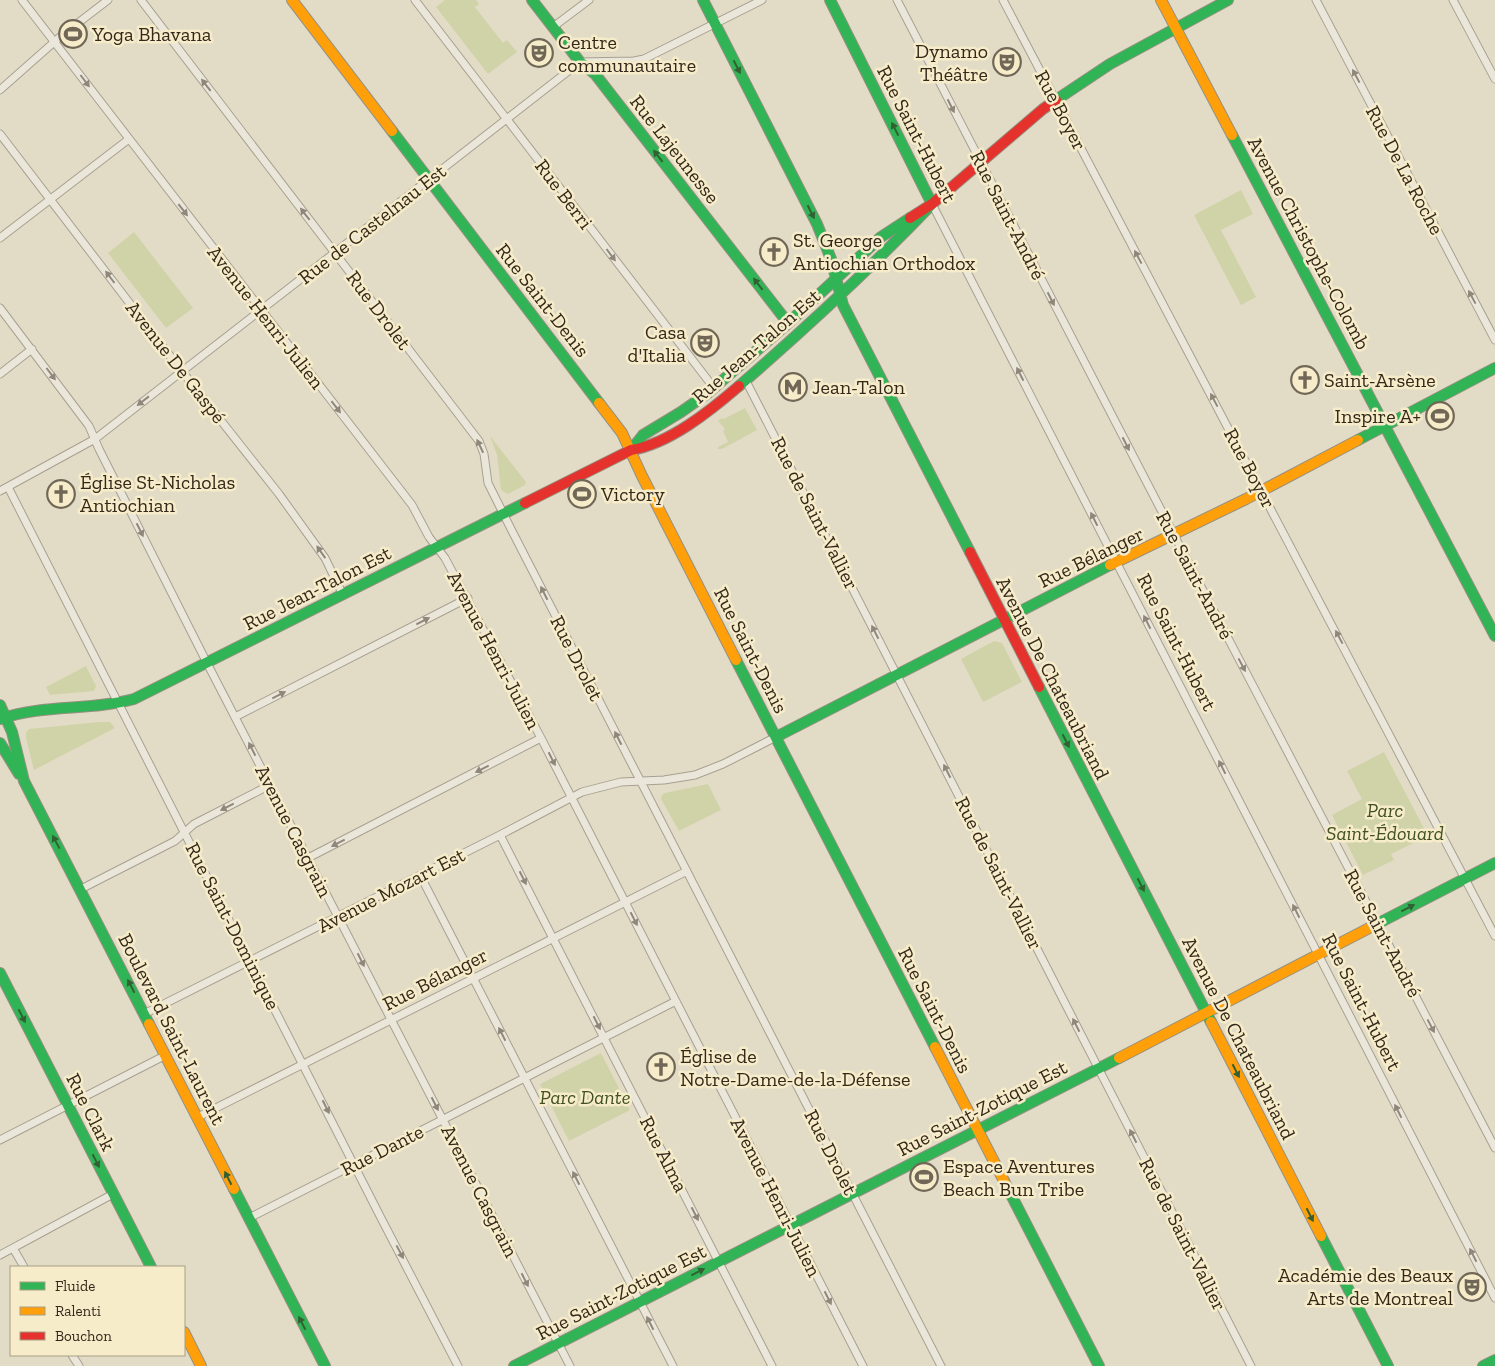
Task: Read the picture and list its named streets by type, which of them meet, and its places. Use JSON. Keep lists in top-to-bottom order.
{
  "streets": {
    "main road": [
      "Rue Saint-Hubert",
      "Rue Lajeunesse",
      "Avenue Christophe-Colomb",
      "Rue Saint-Denis",
      "Rue Jean-Talon Est",
      "Rue Bélanger",
      "Avenue De Chateaubriand",
      "Boulevard Saint-Laurent",
      "Rue Saint-Zotique Est",
      "Rue Clark"
    ],
    "street": [
      "Rue Boyer",
      "Rue De La Roche",
      "Rue Berri",
      "Rue Saint-André",
      "Rue de Castelnau Est",
      "Rue Drolet",
      "Avenue Henri-Julien",
      "Avenue De Gaspé",
      "Rue de Saint-Vallier",
      "Avenue Casgrain",
      "Avenue Mozart Est",
      "Rue Saint-Dominique",
      "Rue Dante",
      "Rue Alma"
    ]
  },
  "crossings": [
    ["Rue Boyer", "Rue Jean-Talon Est"],
    ["Rue Boyer", "Rue Bélanger"],
    ["Rue Boyer", "Rue Saint-Zotique Est"],
    ["Rue Saint-Hubert", "Rue Jean-Talon Est"],
    ["Rue Saint-Hubert", "Rue Bélanger"],
    ["Rue Saint-Hubert", "Rue Saint-Zotique Est"],
    ["Rue Lajeunesse", "Rue de Castelnau Est"],
    ["Rue Lajeunesse", "Rue Jean-Talon Est"],
    ["Rue Berri", "Rue de Castelnau Est"],
    ["Rue Berri", "Rue Jean-Talon Est"],
    ["Rue Saint-André", "Rue Jean-Talon Est"],
    ["Rue Saint-André", "Rue Bélanger"],
    ["Rue Saint-André", "Rue Saint-Zotique Est"],
    ["Rue de Castelnau Est", "Rue Saint-Denis"],
    ["Rue de Castelnau Est", "Rue Drolet"],
    ["Rue de Castelnau Est", "Avenue Henri-Julien"],
    ["Rue de Castelnau Est", "Avenue De Gaspé"],
    ["Rue de Castelnau Est", "Avenue Casgrain"],
    ["Rue de Castelnau Est", "Rue Saint-Dominique"],
    ["Avenue Christophe-Colomb", "Rue Jean-Talon Est"],
    ["Avenue Christophe-Colomb", "Rue Bélanger"],
    ["Rue Saint-Denis", "Rue Jean-Talon Est"],
    ["Rue Saint-Denis", "Rue Bélanger"],
    ["Rue Saint-Denis", "Rue Saint-Zotique Est"],
    ["Rue Drolet", "Rue Jean-Talon Est"],
    ["Rue Drolet", "Rue Bélanger"],
    ["Rue Drolet", "Avenue Mozart Est"],
    ["Rue Drolet", "Rue Saint-Zotique Est"],
    ["Avenue Henri-Julien", "Rue Jean-Talon Est"],
    ["Avenue Henri-Julien", "Rue Bélanger"],
    ["Avenue Henri-Julien", "Avenue Mozart Est"],
    ["Avenue Henri-Julien", "Rue Saint-Zotique Est"],
    ["Avenue Henri-Julien", "Rue Dante"],
    ["Rue Jean-Talon Est", "Avenue De Gaspé"],
    ["Rue Jean-Talon Est", "Rue de Saint-Vallier"],
    ["Rue Jean-Talon Est", "Avenue De Chateaubriand"],
    ["Rue Jean-Talon Est", "Avenue Casgrain"],
    ["Rue Jean-Talon Est", "Rue Saint-Dominique"],
    ["Rue Jean-Talon Est", "Boulevard Saint-Laurent"],
    ["Rue de Saint-Vallier", "Rue Bélanger"],
    ["Rue de Saint-Vallier", "Rue Saint-Zotique Est"],
    ["Rue Bélanger", "Avenue De Chateaubriand"],
    ["Rue Bélanger", "Avenue Casgrain"],
    ["Rue Bélanger", "Avenue Mozart Est"],
    ["Rue Bélanger", "Rue Saint-Dominique"],
    ["Rue Bélanger", "Boulevard Saint-Laurent"],
    ["Rue Bélanger", "Rue Alma"],
    ["Avenue De Chateaubriand", "Rue Saint-Zotique Est"],
    ["Avenue Casgrain", "Avenue Mozart Est"],
    ["Avenue Casgrain", "Rue Saint-Zotique Est"],
    ["Avenue Casgrain", "Rue Dante"],
    ["Avenue Mozart Est", "Rue Saint-Dominique"],
    ["Avenue Mozart Est", "Boulevard Saint-Laurent"],
    ["Avenue Mozart Est", "Rue Alma"],
    ["Rue Saint-Dominique", "Rue Dante"],
    ["Boulevard Saint-Laurent", "Rue Dante"],
    ["Rue Saint-Zotique Est", "Rue Alma"],
    ["Rue Dante", "Rue Alma"]
  ],
  "one_way": [
    "Rue Boyer",
    "Rue Saint-Hubert",
    "Rue Lajeunesse",
    "Rue De La Roche",
    "Rue Berri",
    "Rue Saint-André",
    "Rue Drolet",
    "Avenue Henri-Julien",
    "Avenue De Gaspé",
    "Rue de Saint-Vallier",
    "Avenue De Chateaubriand",
    "Avenue Casgrain",
    "Boulevard Saint-Laurent",
    "Rue Clark",
    "Rue Alma"
  ],
  "parks": ["Parc Saint-Édouard", "Parc Dante"],
  "places": {
    "sports": [
      "Yoga Bhavana",
      "Inspire A+",
      "Victory",
      "Espace Aventures Beach Bun Tribe"
    ],
    "theatre": [
      "Centre communautaire",
      "Dynamo Théâtre",
      "Casa d'Italia",
      "Académie des Beaux Arts de Montreal"
    ],
    "church": [
      "St. George Antiochian Orthodox",
      "Saint-Arsène",
      "Église St-Nicholas Antiochian",
      "Église de Notre-Dame-de-la-Défense"
    ],
    "metro station": ["Jean-Talon"]
  },
  "legend": ["Fluide", "Ralenti", "Bouchon"]
}
